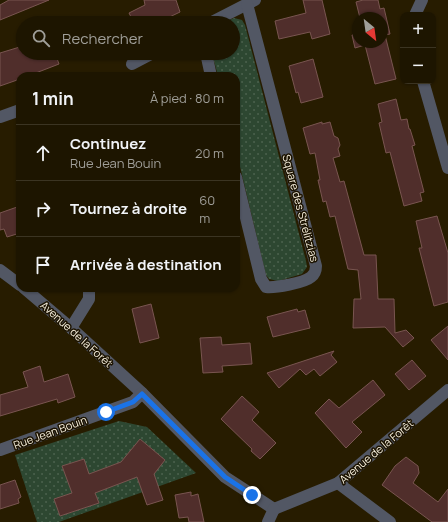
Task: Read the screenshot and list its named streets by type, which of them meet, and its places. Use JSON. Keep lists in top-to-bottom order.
{
  "streets": {
    "street": ["Square des Strélitzias", "Avenue de la Forêt", "Rue Jean Bouin"]
  },
  "crossings": [
    ["Avenue de la Forêt", "Rue Jean Bouin"]
  ],
  "north": "bottom right",
  "page": {
    "map_buttons": ["+", "−"],
    "search": "Rechercher",
    "heading": ["1 min", "À pied · 80 m"],
    "list": [
      ["Continuez", "Rue Jean Bouin", "20 m"],
      ["Tournez à droite", "60 m"],
      "Arrivée à destination"
    ]
  }
}
